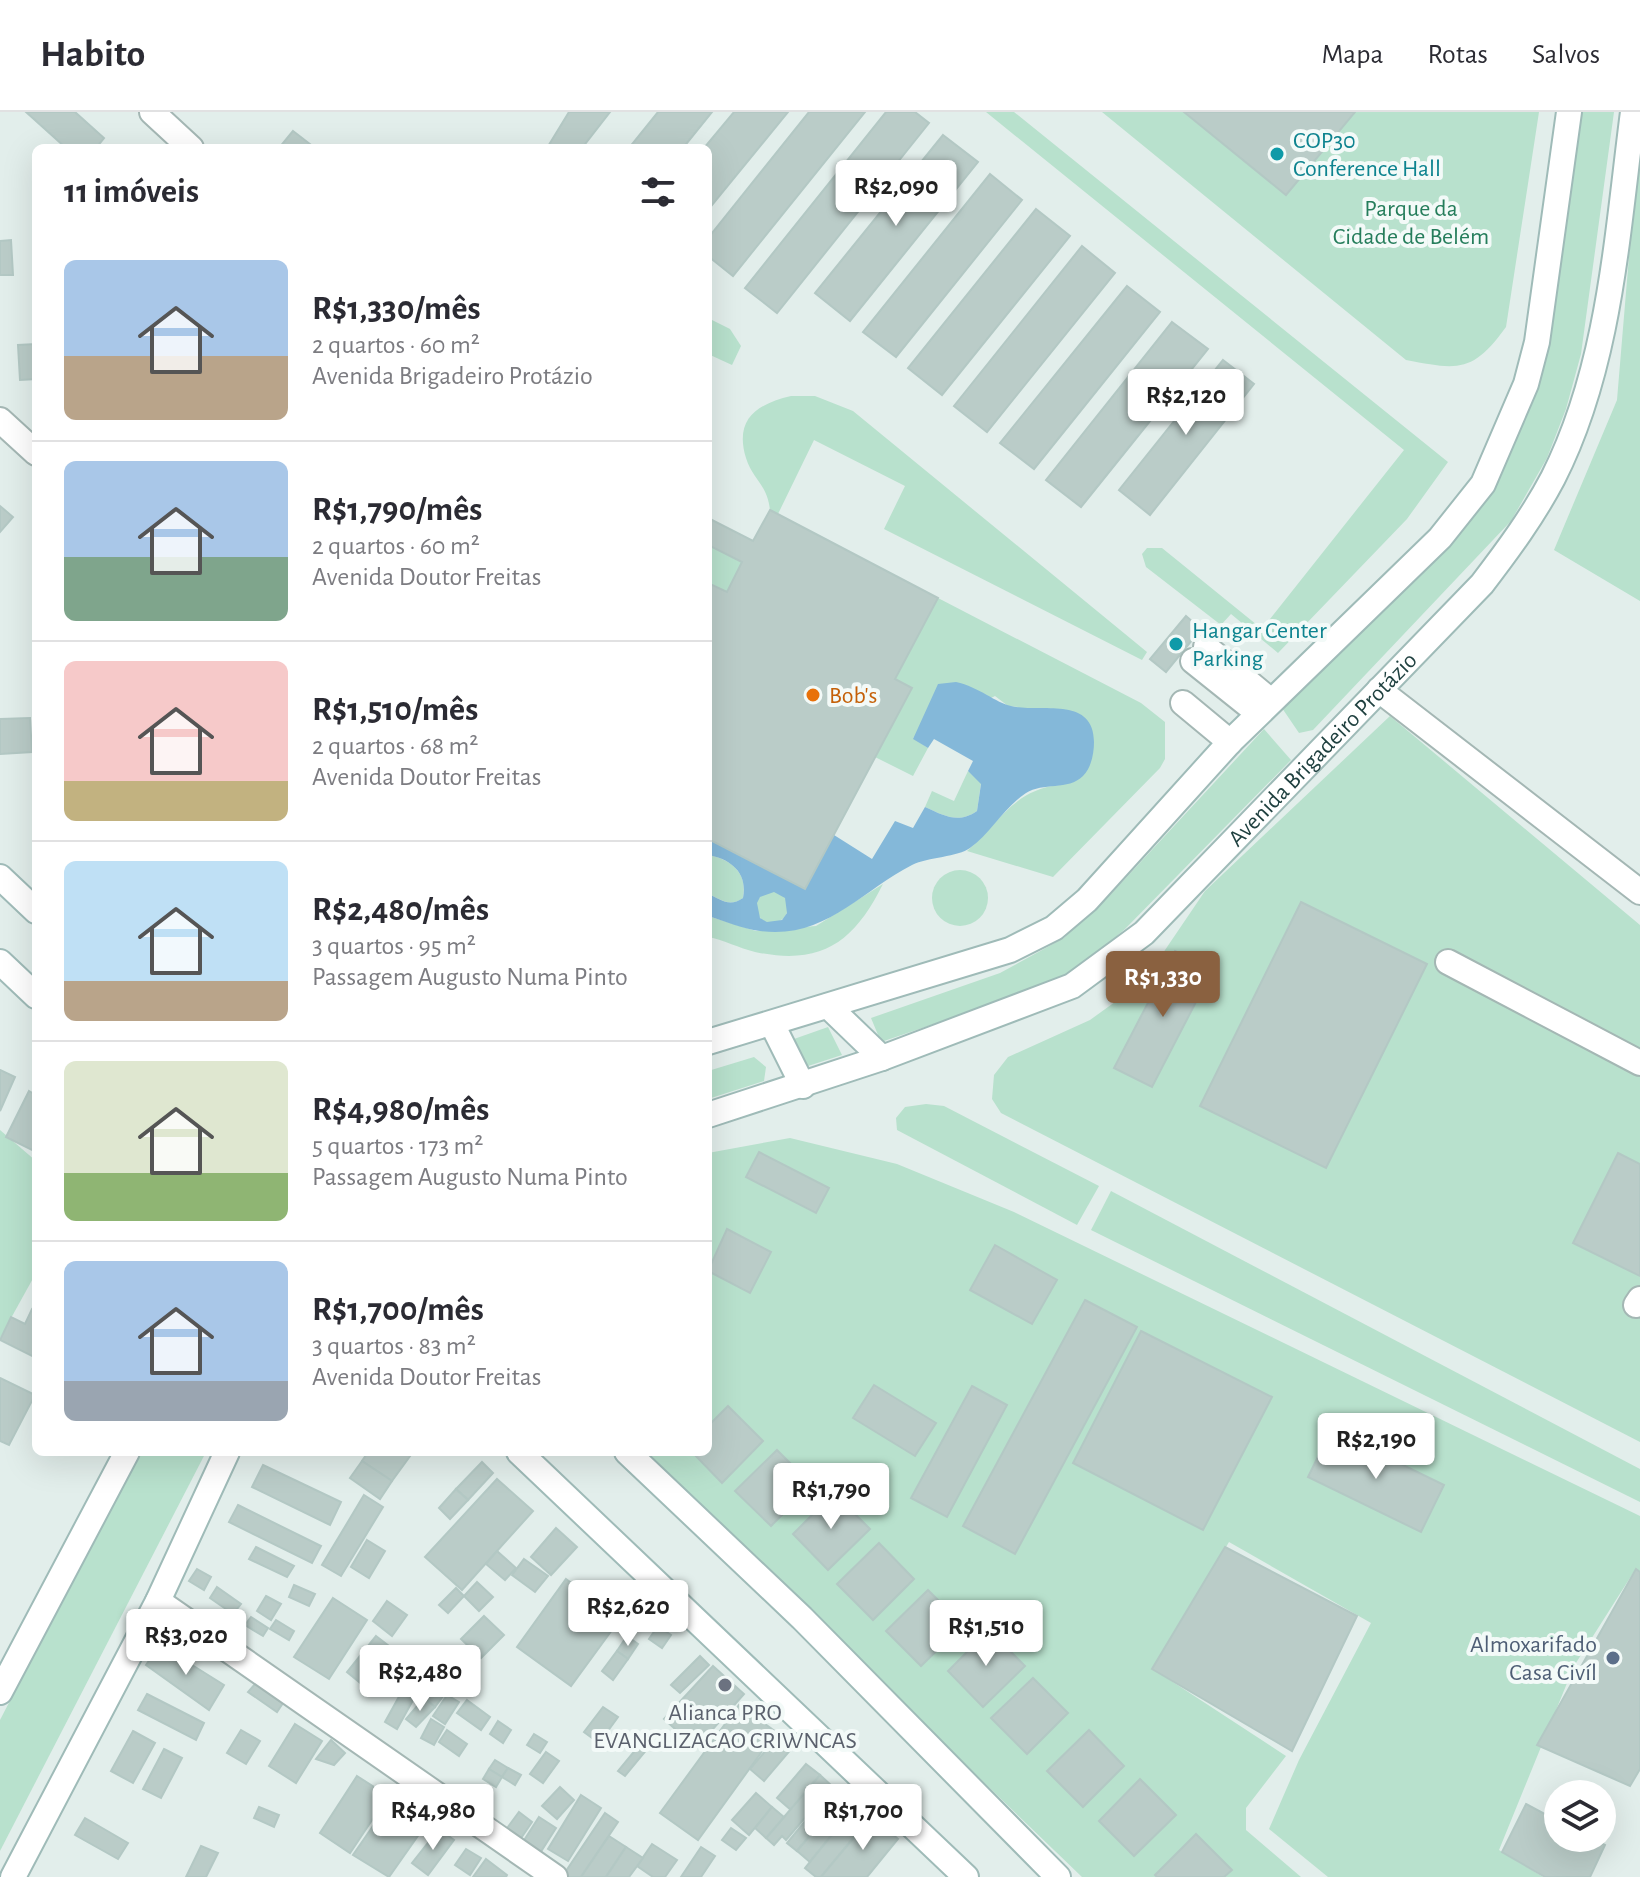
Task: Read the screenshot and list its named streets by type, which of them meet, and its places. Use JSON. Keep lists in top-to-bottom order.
{
  "streets": {
    "main road": ["Avenida Brigadeiro Protázio"]
  },
  "parks": ["Parque da Cidade de Belém"],
  "places": [
    "COP30 Conference Hall",
    "Hangar Center Parking",
    "Bob's",
    "Almoxarifado Casa Civíl",
    "Alianca PRO EVANGLIZACAO CRIWNCAS"
  ],
  "page": {
    "header": "Habito",
    "nav": ["Mapa", "Rotas", "Salvos"],
    "heading": "11 imóveis",
    "price": [
      "R$2,090",
      "R$2,120",
      "R$1,330",
      "R$2,190",
      "R$1,790",
      "R$2,620",
      "R$1,510",
      "R$3,020",
      "R$2,480",
      "R$4,980",
      "R$1,700"
    ],
    "list": [
      {
        "name": "R$1,330/mês",
        "note": "2 quartos · 60 m² · Avenida Brigadeiro Protázio"
      },
      {
        "name": "R$1,790/mês",
        "note": "2 quartos · 60 m² · Avenida Doutor Freitas"
      },
      {
        "name": "R$1,510/mês",
        "note": "2 quartos · 68 m² · Avenida Doutor Freitas"
      },
      {
        "name": "R$2,480/mês",
        "note": "3 quartos · 95 m² · Passagem Augusto Numa Pinto"
      },
      {
        "name": "R$4,980/mês",
        "note": "5 quartos · 173 m² · Passagem Augusto Numa Pinto"
      },
      {
        "name": "R$1,700/mês",
        "note": "3 quartos · 83 m² · Avenida Doutor Freitas"
      }
    ]
  }
}
